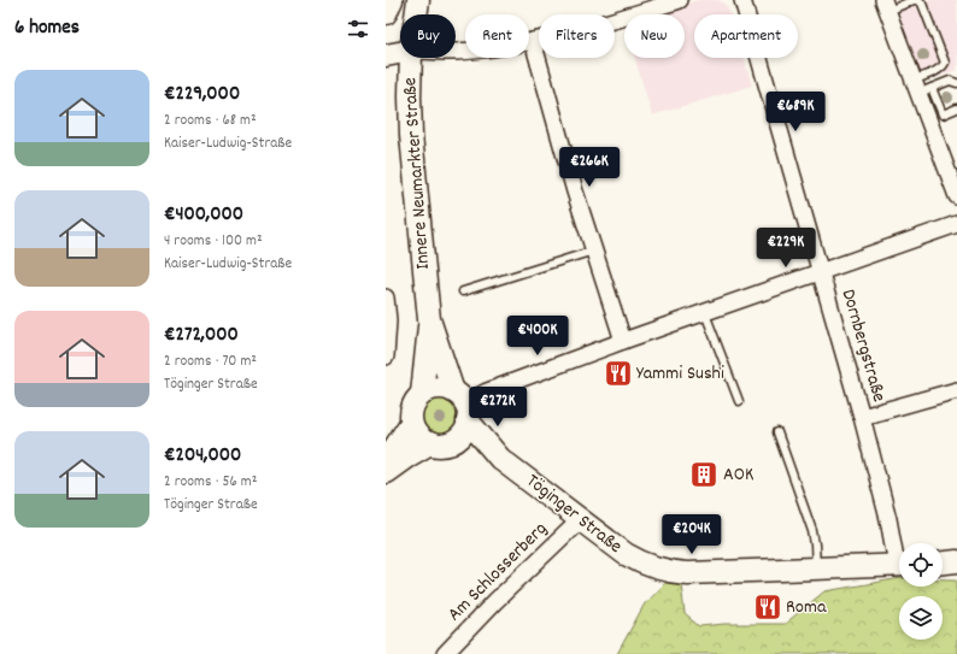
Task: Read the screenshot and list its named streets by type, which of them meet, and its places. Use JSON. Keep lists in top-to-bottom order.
{
  "streets": {
    "main road": ["Innere Neumarkter Straße", "Töginger Straße"],
    "street": ["Dornbergstraße", "Am Schlosserberg"]
  },
  "crossings": [
    ["Innere Neumarkter Straße", "Töginger Straße"],
    ["Töginger Straße", "Am Schlosserberg"]
  ],
  "places": {
    "restaurant": ["Yammi Sushi", "Roma"],
    "building": ["AOK"]
  },
  "page": {
    "heading": "6 homes",
    "chip": [
      "Buy",
      "Rent",
      "Filters",
      "New",
      "Apartment"
    ],
    "list": [
      {
        "name": "€229,000",
        "note": "2 rooms · 68 m² · Kaiser-Ludwig-Straße"
      },
      {
        "name": "€400,000",
        "note": "4 rooms · 100 m² · Kaiser-Ludwig-Straße"
      },
      {
        "name": "€272,000",
        "note": "2 rooms · 70 m² · Töginger Straße"
      },
      {
        "name": "€204,000",
        "note": "2 rooms · 56 m² · Töginger Straße"
      }
    ],
    "price": [
      "€689K",
      "€266K",
      "€229K",
      "€400K",
      "€272K",
      "€204K"
    ]
  }
}
